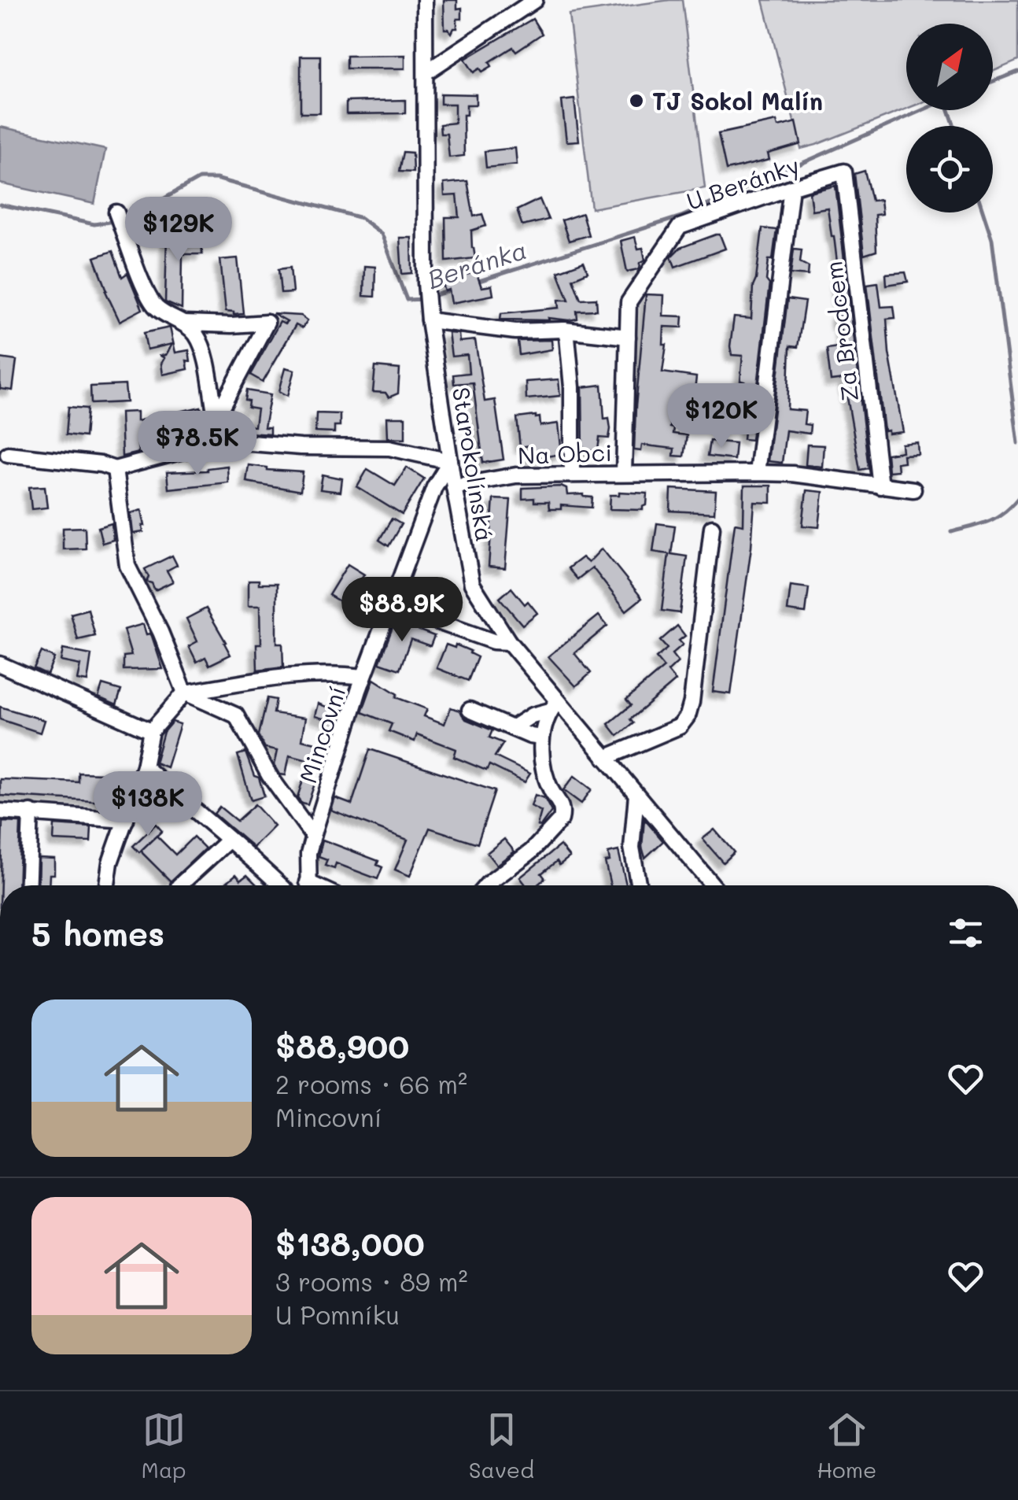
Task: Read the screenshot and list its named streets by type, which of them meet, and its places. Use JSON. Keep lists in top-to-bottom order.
{
  "streets": {
    "street": [
      "U Beránky",
      "Za Brodcem",
      "Na Obci",
      "Starokolínská",
      "Mincovní"
    ]
  },
  "crossings": [
    ["U Beránky", "Za Brodcem"],
    ["U Beránky", "Na Obci"],
    ["Za Brodcem", "Na Obci"],
    ["Na Obci", "Starokolínská"],
    ["Starokolínská", "Mincovní"]
  ],
  "water": ["Beránka"],
  "places": ["TJ Sokol Malín"],
  "north": "top right",
  "page": {
    "price": [
      "$129K",
      "$120K",
      "$78.5K",
      "$88.9K",
      "$138K"
    ],
    "heading": "5 homes",
    "list": [
      {
        "name": "$88,900",
        "note": "2 rooms · 66 m² · Mincovní"
      },
      {
        "name": "$138,000",
        "note": "3 rooms · 89 m² · U Pomníku"
      }
    ],
    "tabs": ["Map", "Saved", "Home"]
  }
}
